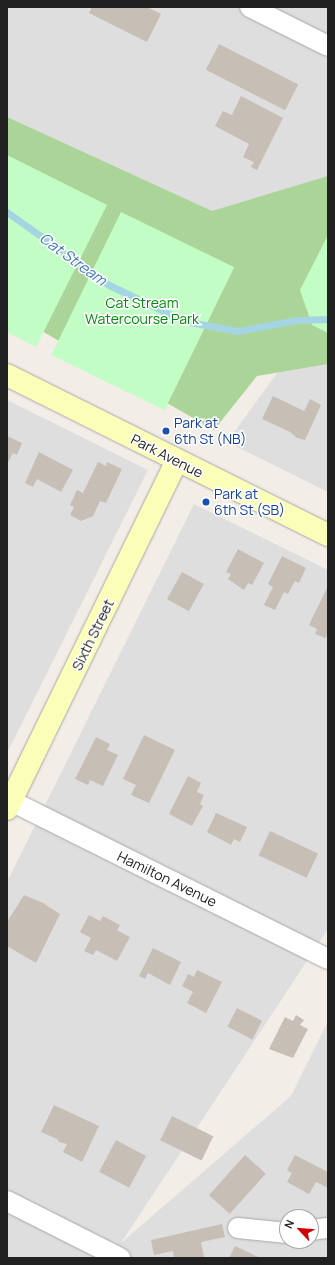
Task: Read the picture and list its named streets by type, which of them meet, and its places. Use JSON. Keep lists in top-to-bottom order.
{
  "streets": {
    "street": ["Park Avenue", "Sixth Street", "Hamilton Avenue"]
  },
  "crossings": [
    ["Park Avenue", "Sixth Street"],
    ["Sixth Street", "Hamilton Avenue"]
  ],
  "water": ["Cat Stream"],
  "parks": ["Cat Stream Watercourse Park"],
  "places": ["Park at 6th St (NB)", "Park at 6th St (SB)"],
  "north": "top left"
}
